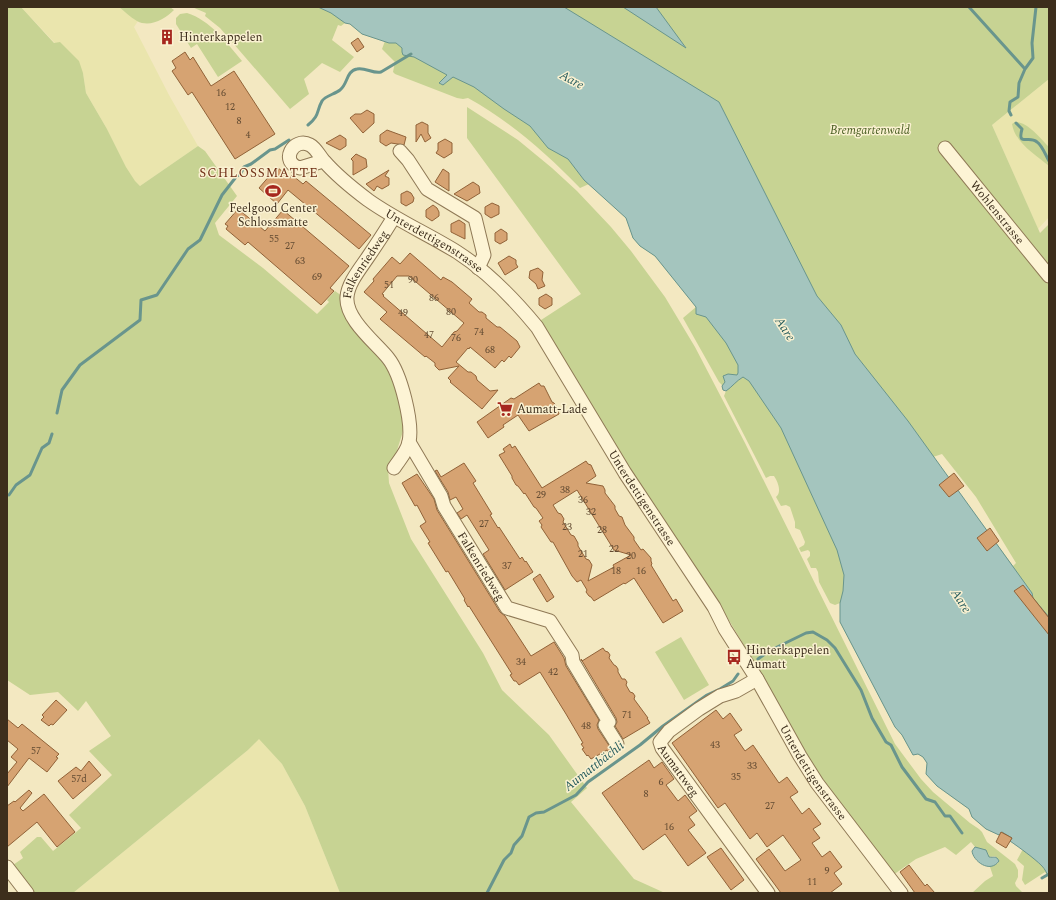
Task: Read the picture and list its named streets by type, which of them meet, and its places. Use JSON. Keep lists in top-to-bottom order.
{
  "streets": {
    "street": [
      "Wohlenstrasse",
      "Unterdettigenstrasse",
      "Falkenriedweg",
      "Aumattweg"
    ]
  },
  "crossings": [
    ["Unterdettigenstrasse", "Falkenriedweg"],
    ["Unterdettigenstrasse", "Aumattweg"]
  ],
  "districts": ["SCHLOSSMATTE"],
  "water": ["Aare", "Aumattbächli"],
  "parks": ["Bremgartenwald"],
  "places": {
    "building": ["Hinterkappelen"],
    "sports": ["Feelgood Center Schlossmatte"],
    "supermarket": ["Aumatt-Lade"],
    "bus stop": ["Hinterkappelen Aumatt"]
  },
  "house_numbers": [
    "16",
    "12",
    "8",
    "4",
    "55",
    "27",
    "63",
    "69",
    "90",
    "51",
    "86",
    "80",
    "49",
    "74",
    "47",
    "76",
    "68",
    "38",
    "29",
    "36",
    "32",
    "27",
    "23",
    "28",
    "22",
    "21",
    "20",
    "37",
    "18",
    "16",
    "34",
    "42",
    "71",
    "48",
    "43",
    "57",
    "33",
    "35",
    "57d",
    "6",
    "8",
    "27",
    "16",
    "9",
    "11"
  ]
}
